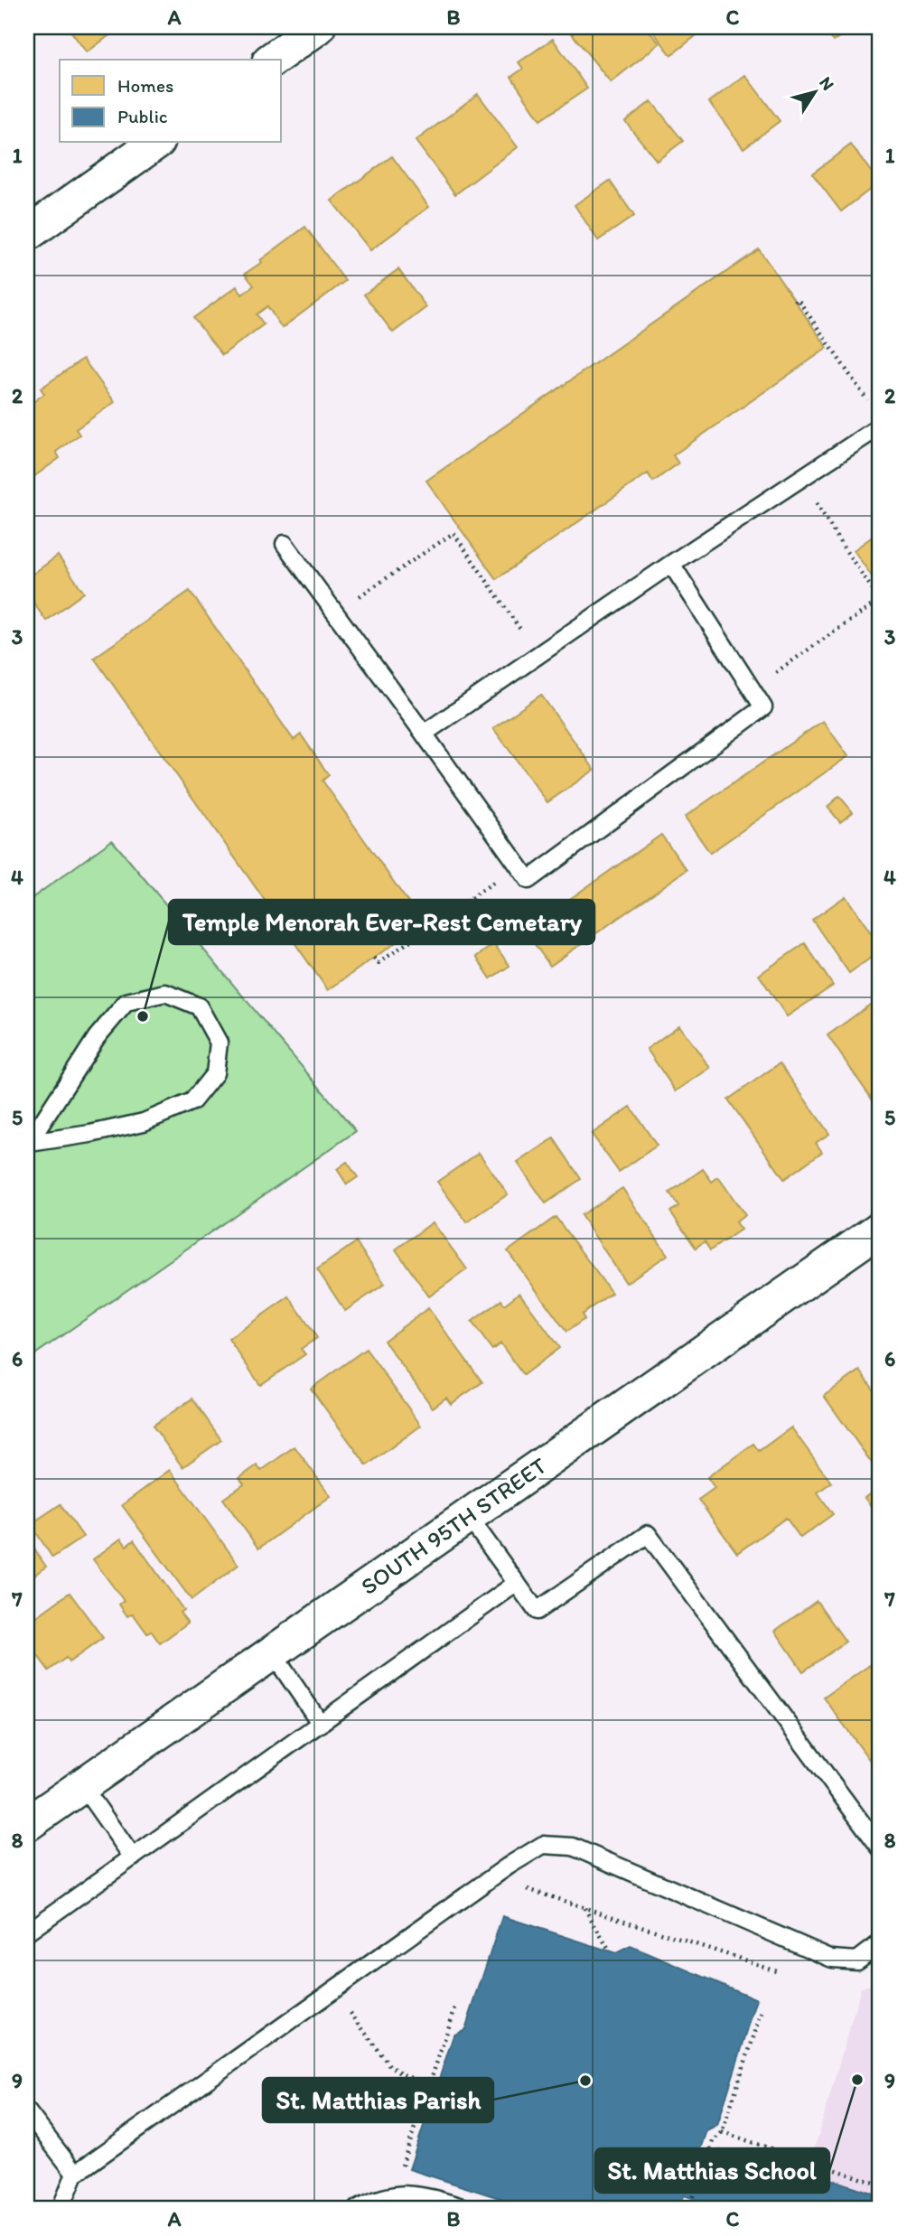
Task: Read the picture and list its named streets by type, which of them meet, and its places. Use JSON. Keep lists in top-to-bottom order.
{
  "streets": {
    "street": ["SOUTH 95TH STREET"]
  },
  "places": ["Temple Menorah Ever-Rest Cemetary", "St. Matthias School", "St. Matthias Parish"],
  "legend": ["Homes", "Public"],
  "north": "top right",
  "grid": {
    "columns": ["A", "B", "C"],
    "rows": [
      "1",
      "2",
      "3",
      "4",
      "5",
      "6",
      "7",
      "8",
      "9"
    ]
  }
}
